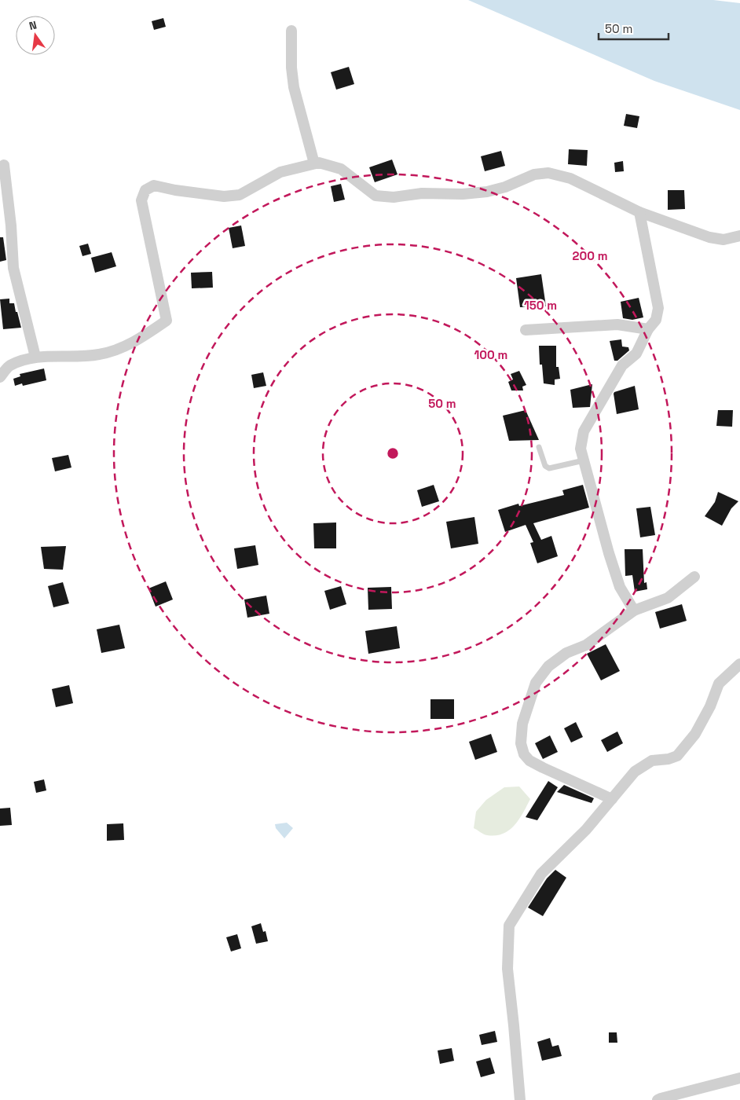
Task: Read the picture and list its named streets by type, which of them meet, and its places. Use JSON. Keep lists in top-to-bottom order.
{
  "scale_bar": "50 m",
  "north": "top",
  "rings": [
    "200 m",
    "150 m",
    "100 m",
    "50 m"
  ]
}
